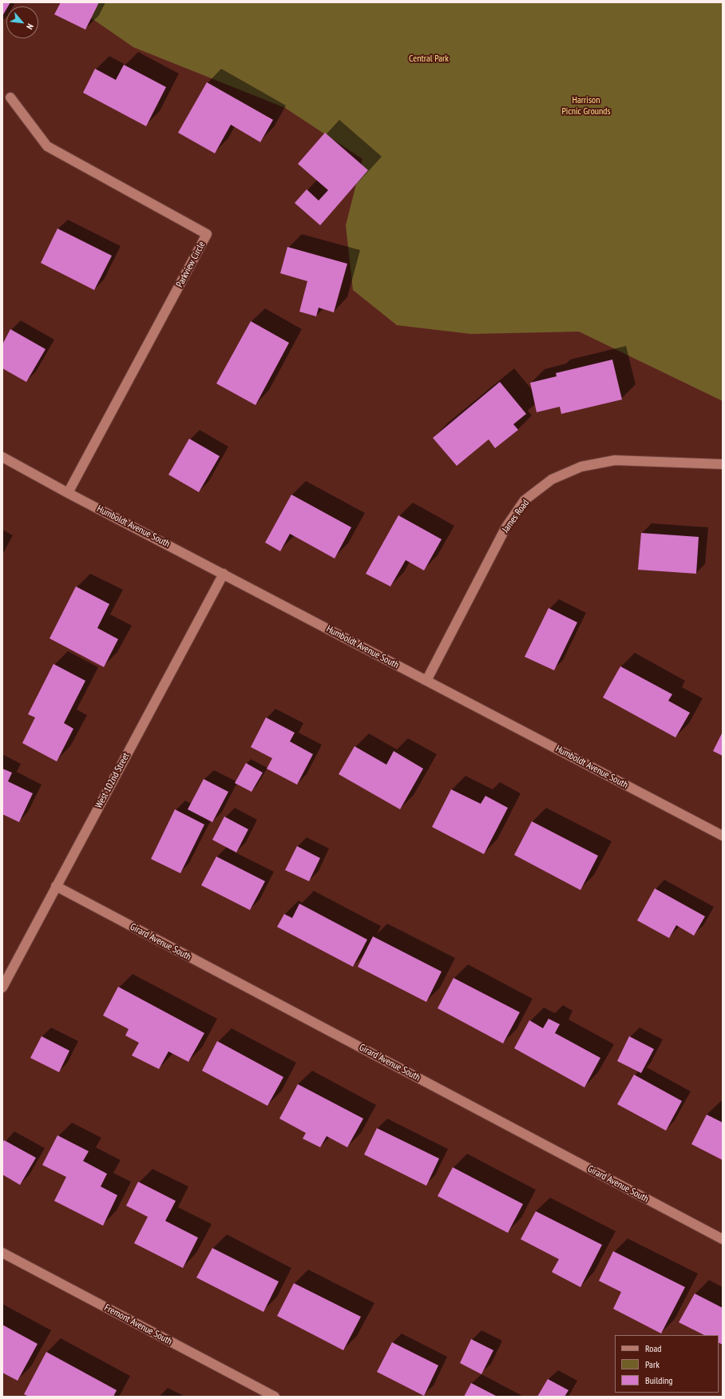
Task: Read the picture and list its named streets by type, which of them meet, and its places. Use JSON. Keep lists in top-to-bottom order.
{
  "streets": {
    "street": [
      "Parkview Circle",
      "James Road",
      "Humboldt Avenue South",
      "West 102nd Street",
      "Girard Avenue South",
      "Fremont Avenue South"
    ]
  },
  "crossings": [
    ["Parkview Circle", "Humboldt Avenue South"],
    ["James Road", "Humboldt Avenue South"],
    ["Humboldt Avenue South", "West 102nd Street"],
    ["West 102nd Street", "Girard Avenue South"]
  ],
  "parks": ["Central Park", "Harrison Picnic Grounds"],
  "legend": ["Road", "Park", "Building"],
  "north": "bottom right"
}
